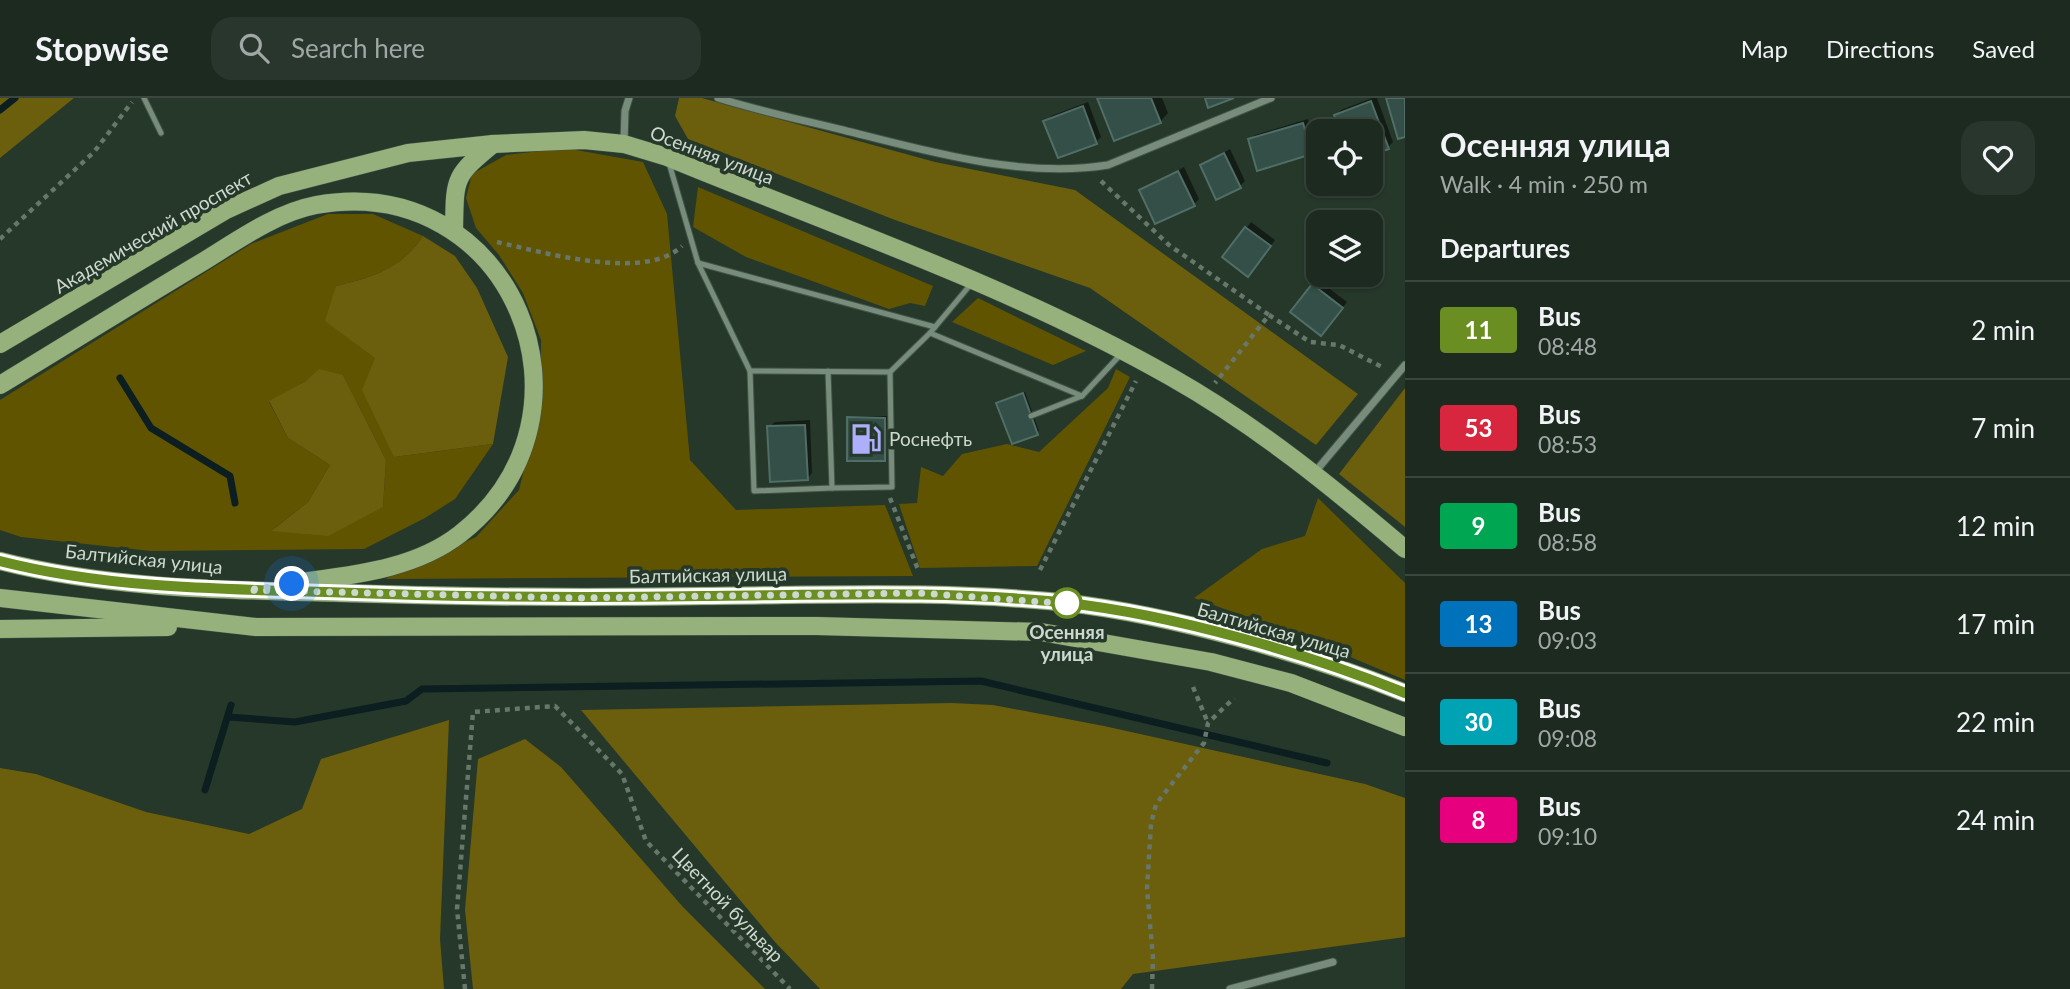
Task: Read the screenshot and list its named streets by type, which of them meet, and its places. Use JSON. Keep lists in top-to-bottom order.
{
  "streets": {
    "main road": ["Осенняя улица", "Академический проспект", "Балтийская улица"],
    "path": ["Цветной бульвар"]
  },
  "crossings": [
    ["Осенняя улица", "Академический проспект"]
  ],
  "places": {
    "fuel station": ["Роснефть"],
    "other": ["Осенняя улица"]
  },
  "lines": ["bus line 11"],
  "page": {
    "header": "Stopwise",
    "search": "Search here",
    "nav": ["Map", "Directions", "Saved"],
    "heading": [
      ["Осенняя улица", "Walk · 4 min · 250 m"],
      "Departures"
    ],
    "list": [
      {
        "mark": "11",
        "name": "Bus",
        "note": "08:48",
        "value": "2 min"
      },
      {
        "mark": "53",
        "name": "Bus",
        "note": "08:53",
        "value": "7 min"
      },
      {
        "mark": "9",
        "name": "Bus",
        "note": "08:58",
        "value": "12 min"
      },
      {
        "mark": "13",
        "name": "Bus",
        "note": "09:03",
        "value": "17 min"
      },
      {
        "mark": "30",
        "name": "Bus",
        "note": "09:08",
        "value": "22 min"
      },
      {
        "mark": "8",
        "name": "Bus",
        "note": "09:10",
        "value": "24 min"
      }
    ]
  }
}
